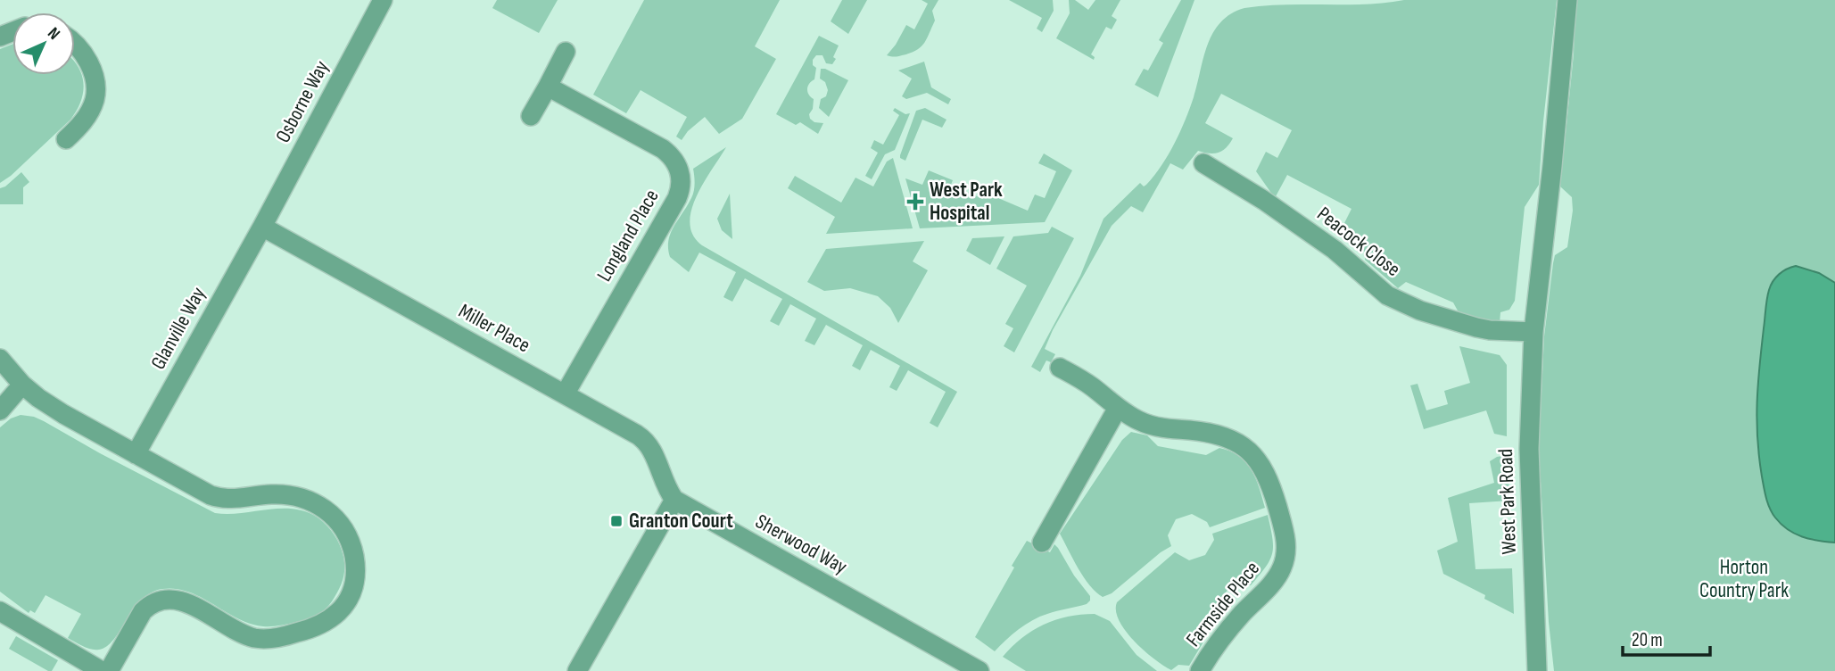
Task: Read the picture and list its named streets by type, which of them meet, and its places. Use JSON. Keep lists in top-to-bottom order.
{
  "streets": {
    "street": [
      "Osborne Way",
      "Longland Place",
      "Peacock Close",
      "Glanville Way",
      "Miller Place",
      "West Park Road",
      "Sherwood Way",
      "Farmside Place"
    ]
  },
  "crossings": [
    ["Osborne Way", "Glanville Way"],
    ["Osborne Way", "Miller Place"],
    ["Longland Place", "Miller Place"],
    ["Peacock Close", "West Park Road"],
    ["Glanville Way", "Miller Place"],
    ["Miller Place", "Sherwood Way"]
  ],
  "parks": ["Horton Country Park"],
  "places": {
    "health": ["West Park Hospital"],
    "transit": ["Granton Court"]
  },
  "scale_bar": "20 m",
  "north": "top right"
}
